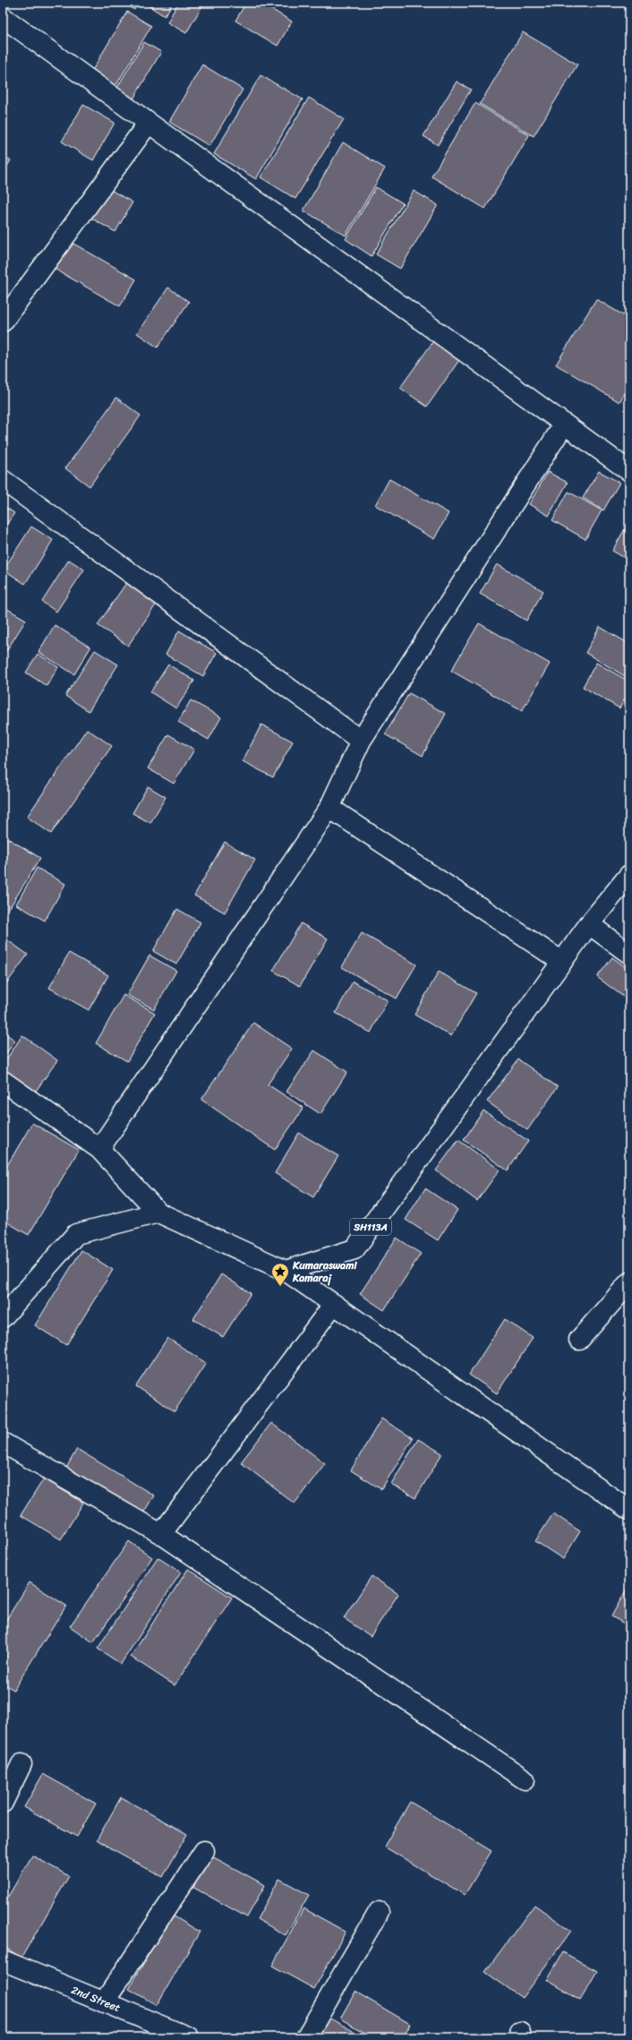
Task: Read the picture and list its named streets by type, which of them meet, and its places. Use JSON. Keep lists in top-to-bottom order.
{
  "streets": {
    "street": ["SH113A", "2nd Street"]
  },
  "places": {
    "place": ["Kumaraswami Kamaraj"]
  }
}
